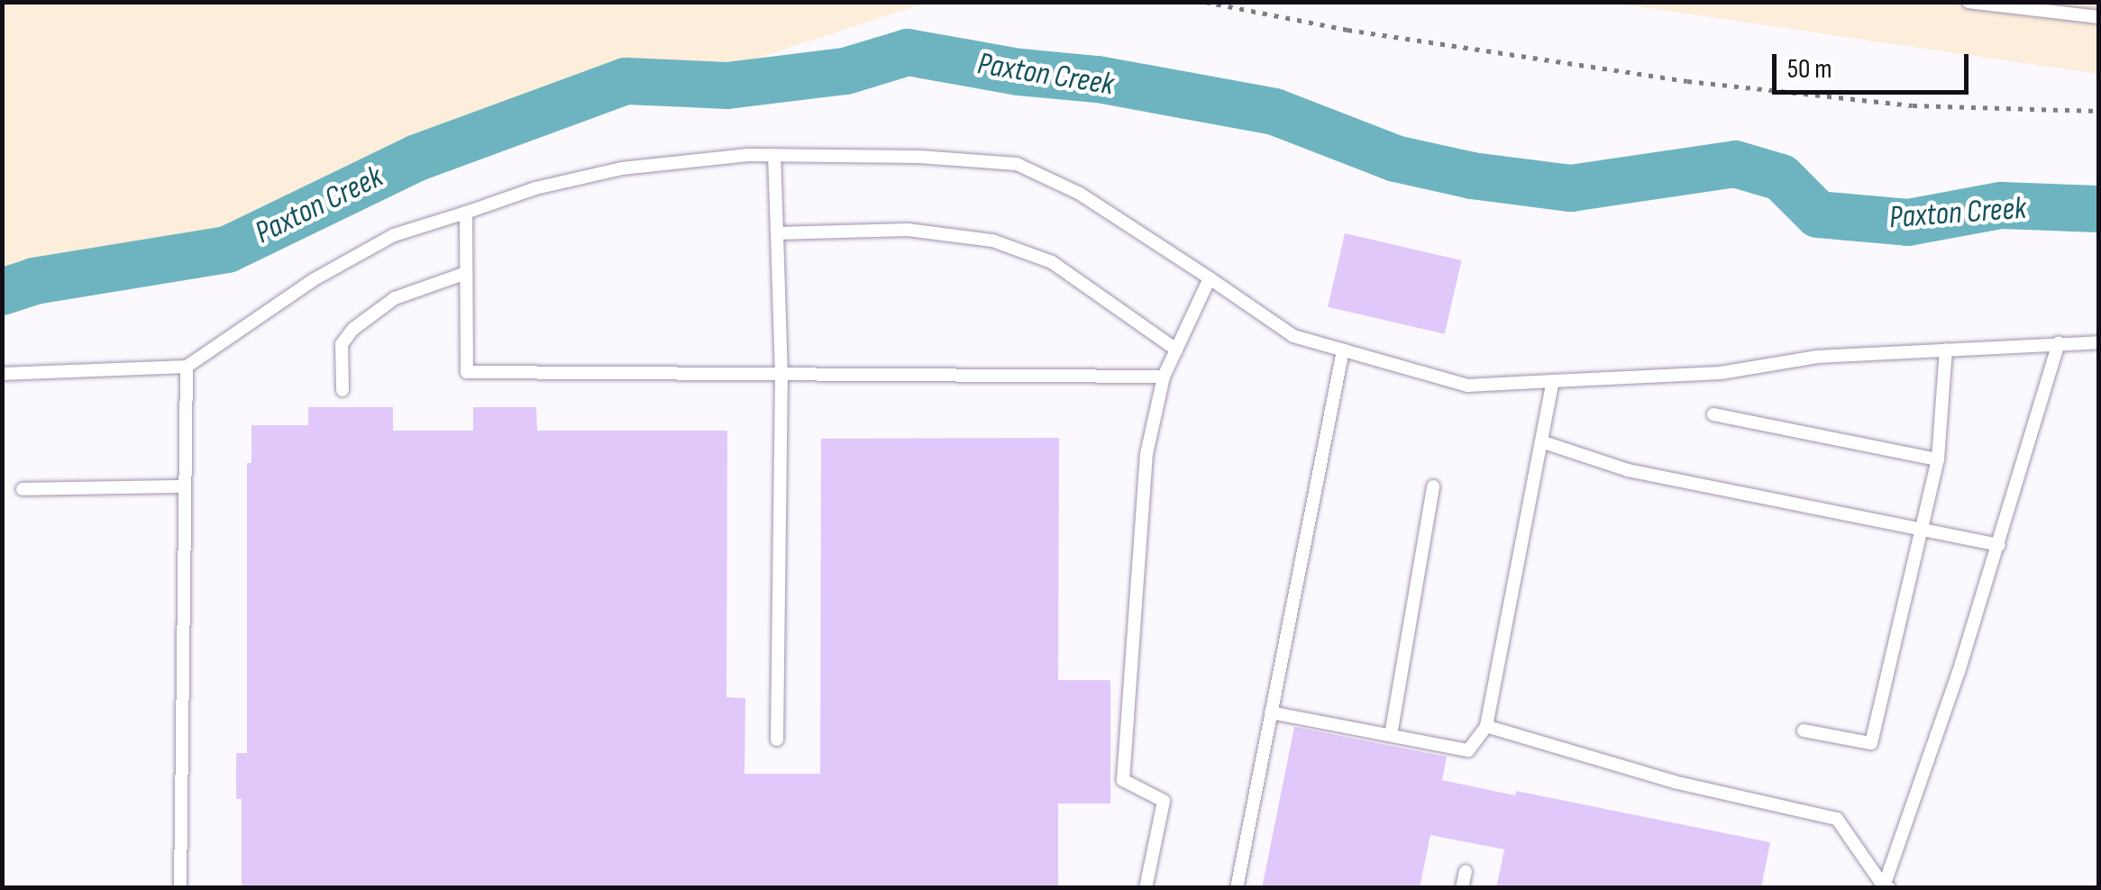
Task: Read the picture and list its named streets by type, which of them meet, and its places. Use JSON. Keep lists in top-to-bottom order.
{
  "water": ["Paxton Creek"],
  "scale_bar": "50 m"
}
